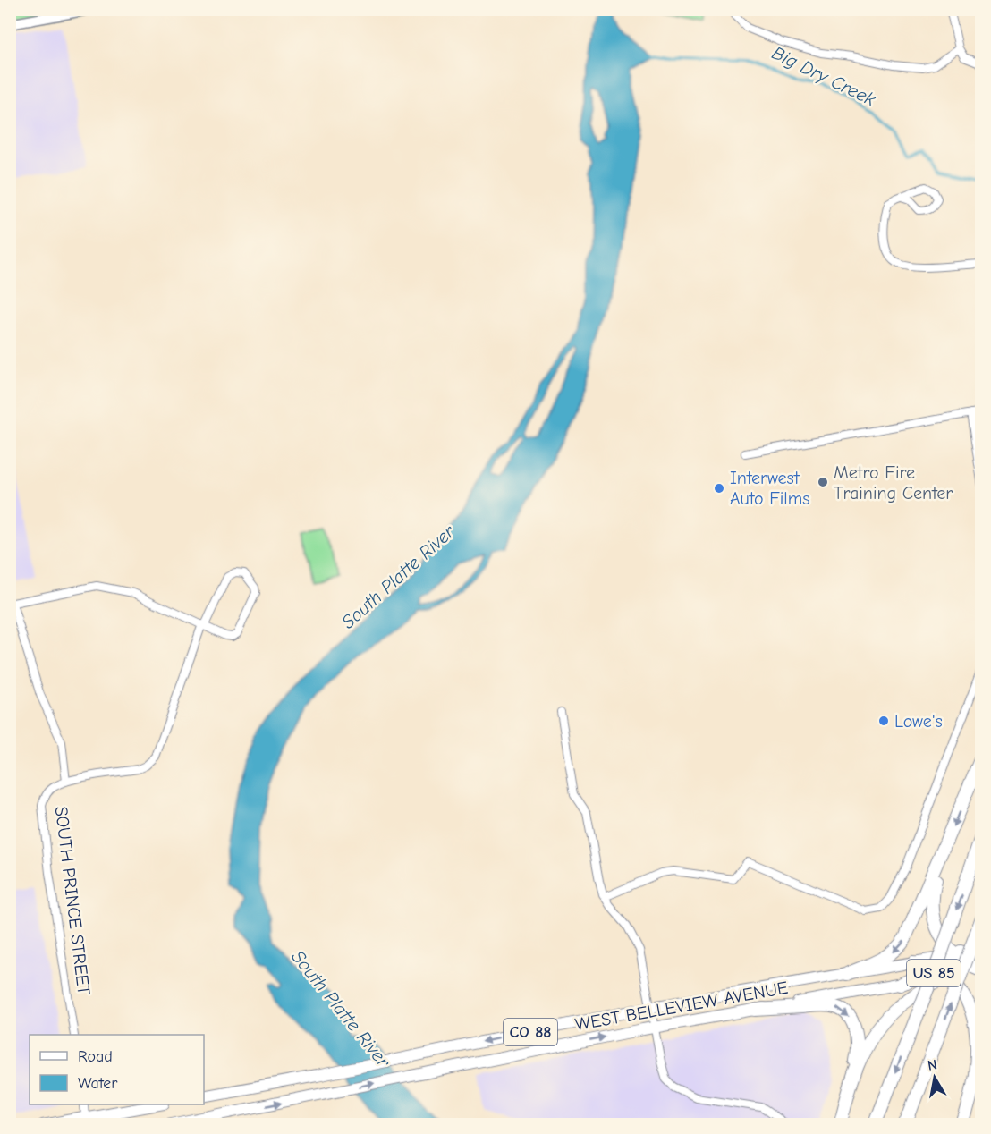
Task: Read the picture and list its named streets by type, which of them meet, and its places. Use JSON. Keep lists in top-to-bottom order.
{
  "streets": {
    "highway": ["US 85"],
    "main road": ["WEST BELLEVIEW AVENUE", "CO 88"],
    "street": ["SOUTH PRINCE STREET"]
  },
  "water": ["Big Dry Creek", "South Platte River"],
  "places": ["Metro Fire Training Center", "Interwest Auto Films", "Lowe's"],
  "legend": ["Road", "Water"],
  "north": "top"
}
